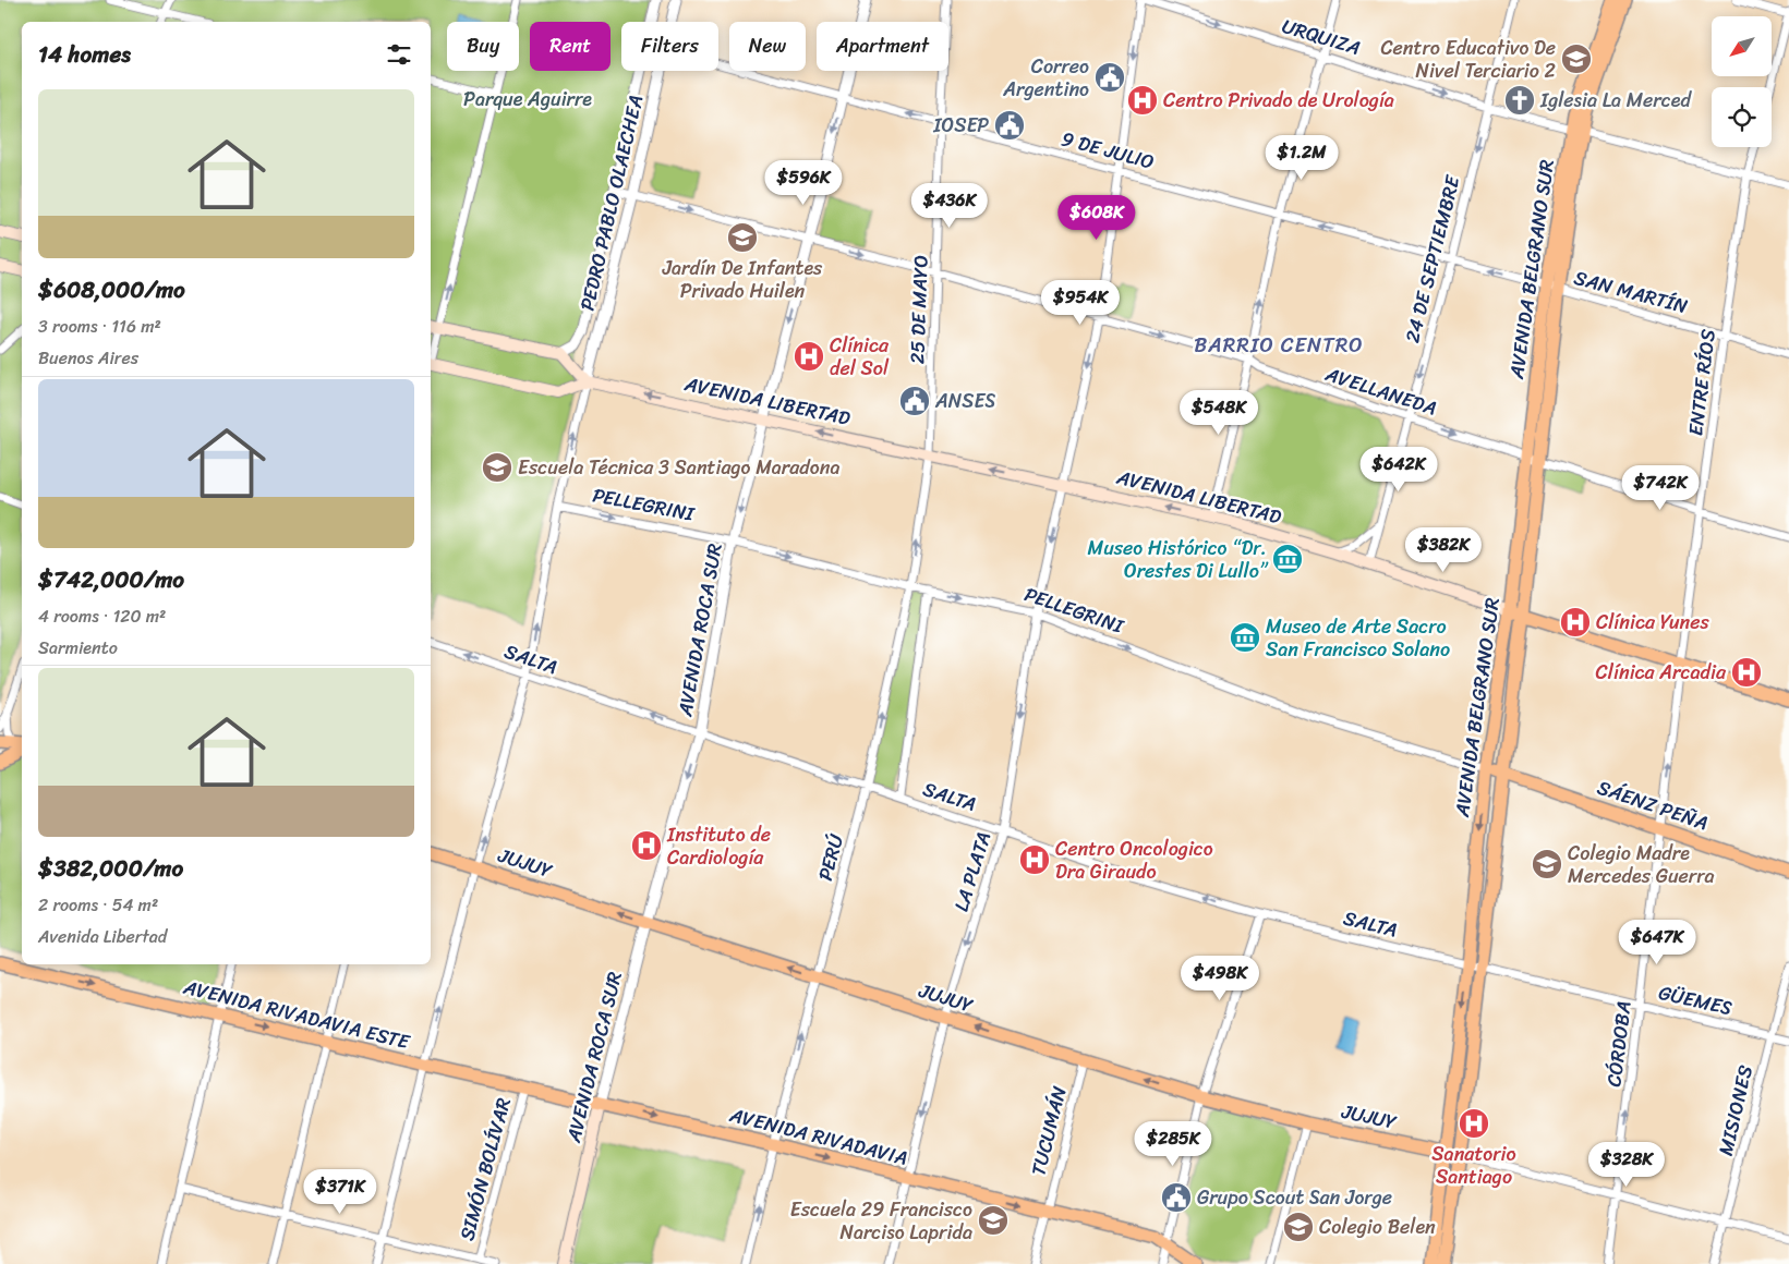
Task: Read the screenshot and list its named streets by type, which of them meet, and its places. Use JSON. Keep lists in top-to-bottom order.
{
  "streets": {
    "main road": [
      "AVENIDA BELGRANO SUR",
      "AVENIDA LIBERTAD",
      "PELLEGRINI",
      "AVENIDA ROCA SUR",
      "SÁENZ PEÑA",
      "JUJUY",
      "AVENIDA RIVADAVIA ESTE",
      "AVENIDA RIVADAVIA"
    ],
    "street": [
      "URQUIZA",
      "9 DE JULIO",
      "PEDRO PABLO OLAECHEA",
      "24 DE SEPTIEMBRE",
      "SAN MARTÍN",
      "25 DE MAYO",
      "ENTRE RÍOS",
      "AVELLANEDA",
      "SALTA",
      "PERÚ",
      "LA PLATA",
      "GÜEMES",
      "CÓRDOBA",
      "MISIONES",
      "TUCUMÁN",
      "SIMÓN BOLÍVAR"
    ]
  },
  "crossings": [
    ["URQUIZA", "24 DE SEPTIEMBRE"],
    ["URQUIZA", "AVENIDA BELGRANO SUR"],
    ["URQUIZA", "ENTRE RÍOS"],
    ["9 DE JULIO", "24 DE SEPTIEMBRE"],
    ["9 DE JULIO", "AVENIDA BELGRANO SUR"],
    ["9 DE JULIO", "SAN MARTÍN"],
    ["9 DE JULIO", "25 DE MAYO"],
    ["9 DE JULIO", "AVENIDA ROCA SUR"],
    ["9 DE JULIO", "LA PLATA"],
    ["PEDRO PABLO OLAECHEA", "AVELLANEDA"],
    ["PEDRO PABLO OLAECHEA", "AVENIDA LIBERTAD"],
    ["24 DE SEPTIEMBRE", "AVELLANEDA"],
    ["24 DE SEPTIEMBRE", "AVENIDA LIBERTAD"],
    ["AVENIDA BELGRANO SUR", "SAN MARTÍN"],
    ["AVENIDA BELGRANO SUR", "AVELLANEDA"],
    ["AVENIDA BELGRANO SUR", "AVENIDA LIBERTAD"],
    ["AVENIDA BELGRANO SUR", "PELLEGRINI"],
    ["AVENIDA BELGRANO SUR", "SALTA"],
    ["AVENIDA BELGRANO SUR", "SÁENZ PEÑA"],
    ["AVENIDA BELGRANO SUR", "JUJUY"],
    ["AVENIDA BELGRANO SUR", "GÜEMES"],
    ["SAN MARTÍN", "ENTRE RÍOS"],
    ["25 DE MAYO", "AVELLANEDA"],
    ["25 DE MAYO", "AVENIDA LIBERTAD"],
    ["25 DE MAYO", "PERÚ"],
    ["ENTRE RÍOS", "AVELLANEDA"],
    ["ENTRE RÍOS", "AVENIDA LIBERTAD"],
    ["ENTRE RÍOS", "CÓRDOBA"],
    ["AVELLANEDA", "AVENIDA ROCA SUR"],
    ["AVELLANEDA", "LA PLATA"],
    ["AVENIDA LIBERTAD", "AVENIDA ROCA SUR"],
    ["AVENIDA LIBERTAD", "PERÚ"],
    ["AVENIDA LIBERTAD", "LA PLATA"],
    ["AVENIDA LIBERTAD", "CÓRDOBA"],
    ["PELLEGRINI", "AVENIDA ROCA SUR"],
    ["PELLEGRINI", "SÁENZ PEÑA"],
    ["PELLEGRINI", "PERÚ"],
    ["PELLEGRINI", "LA PLATA"],
    ["AVENIDA ROCA SUR", "SALTA"],
    ["AVENIDA ROCA SUR", "JUJUY"],
    ["AVENIDA ROCA SUR", "AVENIDA RIVADAVIA"],
    ["SALTA", "PERÚ"],
    ["SALTA", "LA PLATA"],
    ["SALTA", "GÜEMES"],
    ["SÁENZ PEÑA", "CÓRDOBA"],
    ["PERÚ", "JUJUY"],
    ["PERÚ", "AVENIDA RIVADAVIA"],
    ["JUJUY", "LA PLATA"],
    ["JUJUY", "TUCUMÁN"],
    ["LA PLATA", "AVENIDA RIVADAVIA"],
    ["GÜEMES", "CÓRDOBA"],
    ["GÜEMES", "MISIONES"],
    ["AVENIDA RIVADAVIA ESTE", "AVENIDA RIVADAVIA"],
    ["TUCUMÁN", "AVENIDA RIVADAVIA"],
    ["AVENIDA RIVADAVIA", "SIMÓN BOLÍVAR"]
  ],
  "one_way": [
    "URQUIZA",
    "9 DE JULIO",
    "24 DE SEPTIEMBRE",
    "AVELLANEDA",
    "AVENIDA LIBERTAD",
    "PELLEGRINI",
    "AVENIDA ROCA SUR",
    "SALTA",
    "JUJUY",
    "LA PLATA",
    "AVENIDA RIVADAVIA ESTE",
    "CÓRDOBA",
    "AVENIDA RIVADAVIA"
  ],
  "districts": ["BARRIO CENTRO"],
  "parks": ["Parque Aguirre"],
  "places": {
    "school or university": [
      "Centro Educativo De Nivel Terciario 2",
      "Jardín De Infantes Privado Huilen",
      "Escuela Técnica 3 Santiago Maradona",
      "Colegio Madre Mercedes Guerra",
      "Escuela 29 Francisco Narciso Laprida",
      "Colegio Belen"
    ],
    "public building": [
      "Correo Argentino",
      "IOSEP",
      "ANSES",
      "Grupo Scout San Jorge"
    ],
    "hospital": [
      "Centro Privado de Urología",
      "Clínica del Sol",
      "Clínica Yunes",
      "Clínica Arcadia",
      "Instituto de Cardiología",
      "Centro Oncologico Dra Giraudo",
      "Sanatorio Santiago"
    ],
    "church": ["Iglesia La Merced"],
    "museum": ["Museo Histórico “Dr. Orestes Di Lullo”", "Museo de Arte Sacro San Francisco Solano"]
  },
  "north": "bottom left",
  "page": {
    "chip": [
      "Buy",
      "Rent",
      "Filters",
      "New",
      "Apartment"
    ],
    "heading": "14 homes",
    "list": [
      {
        "name": "$608,000/mo",
        "note": "3 rooms · 116 m² · Buenos Aires"
      },
      {
        "name": "$742,000/mo",
        "note": "4 rooms · 120 m² · Sarmiento"
      },
      {
        "name": "$382,000/mo",
        "note": "2 rooms · 54 m² · Avenida Libertad"
      }
    ],
    "price": [
      "$1.2M",
      "$596K",
      "$436K",
      "$608K",
      "$954K",
      "$548K",
      "$642K",
      "$742K",
      "$382K",
      "$647K",
      "$498K",
      "$285K",
      "$328K",
      "$371K"
    ]
  }
}
